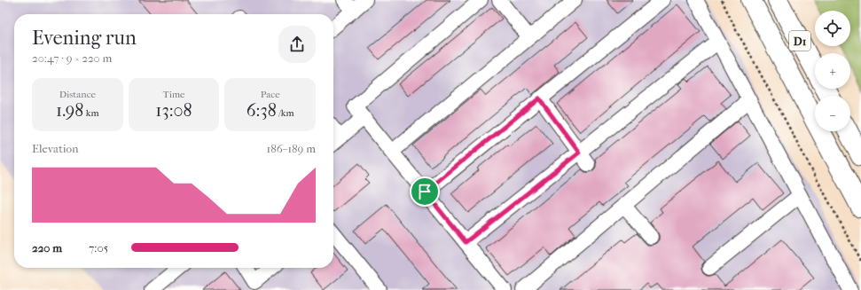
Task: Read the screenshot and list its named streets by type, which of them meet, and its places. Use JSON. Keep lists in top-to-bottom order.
{
  "streets": {
    "highway": ["D1"]
  },
  "page": {
    "map_buttons": ["+", "−"],
    "heading": ["Evening run", "20:47 · 9 × 220 m"],
    "stats": [
      ["Distance", "1.98 km"],
      ["Time", "13:08"],
      ["Pace", "6:38 /km"]
    ],
    "chart": ["Elevation", "186–189 m"],
    "list": [
      {
        "name": "220 m",
        "note": "7:05"
      }
    ]
  }
}
